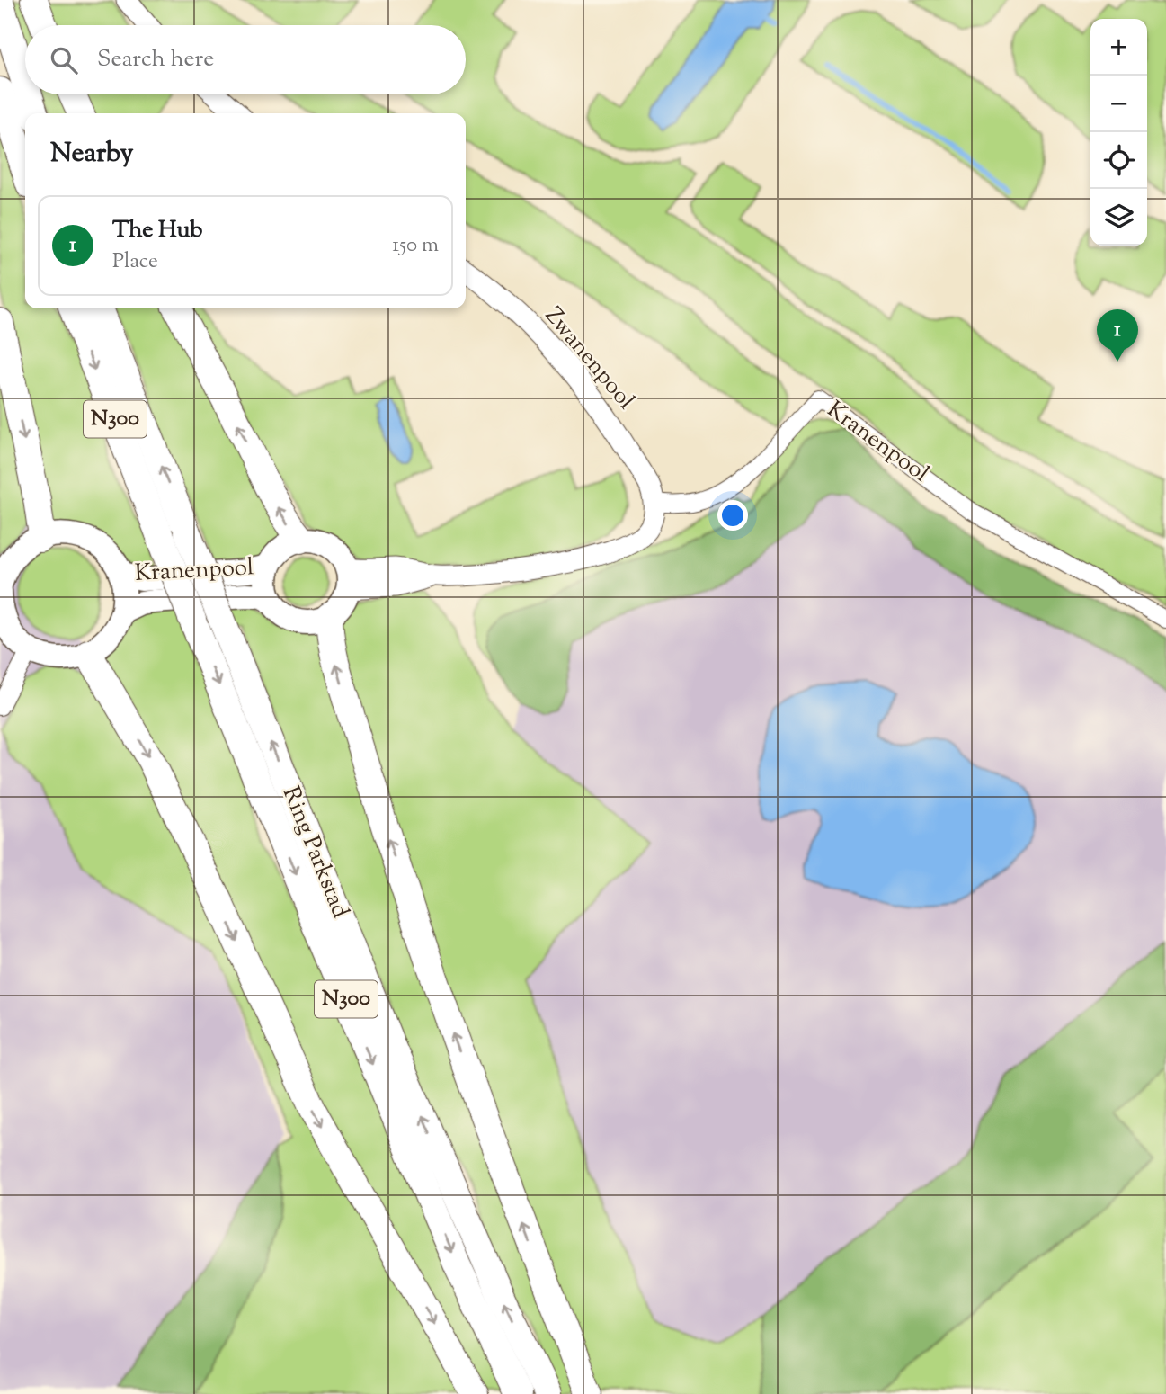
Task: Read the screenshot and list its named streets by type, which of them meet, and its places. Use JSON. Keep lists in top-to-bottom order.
{
  "streets": {
    "highway": ["N300", "Ring Parkstad"],
    "main road": ["Kranenpool"],
    "street": ["Zwanenpool"]
  },
  "crossings": [
    ["Zwanenpool", "Kranenpool"]
  ],
  "page": {
    "map_buttons": ["+", "−"],
    "search": "Search here",
    "heading": "Nearby",
    "list": [
      {
        "mark": "1",
        "name": "The Hub",
        "note": "Place",
        "value": "150 m"
      }
    ],
    "pins": "1"
  }
}
